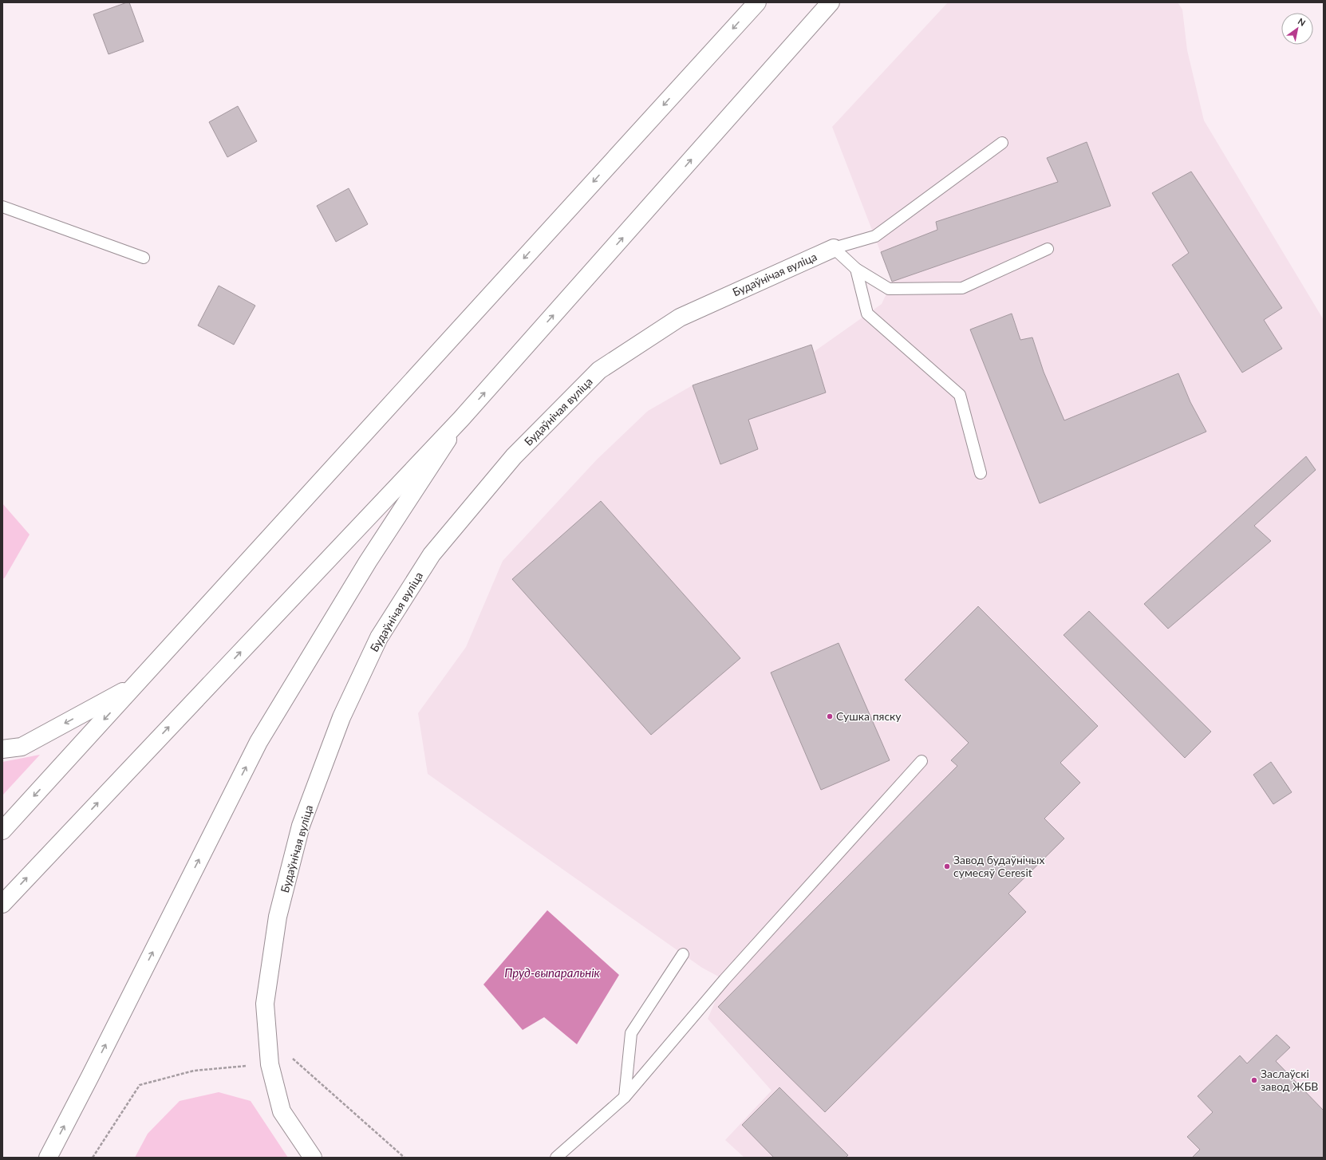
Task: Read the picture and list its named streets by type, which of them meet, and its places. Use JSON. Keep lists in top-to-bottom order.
{
  "streets": {
    "main road": ["Будаўнічая вуліца"]
  },
  "water": ["Пруд-выпаральнік"],
  "places": ["Сушка пяску", "Завод будаўнічых сумесяў Ceresit", "Заслаўскі завод ЖБВ"],
  "north": "top right"
}
